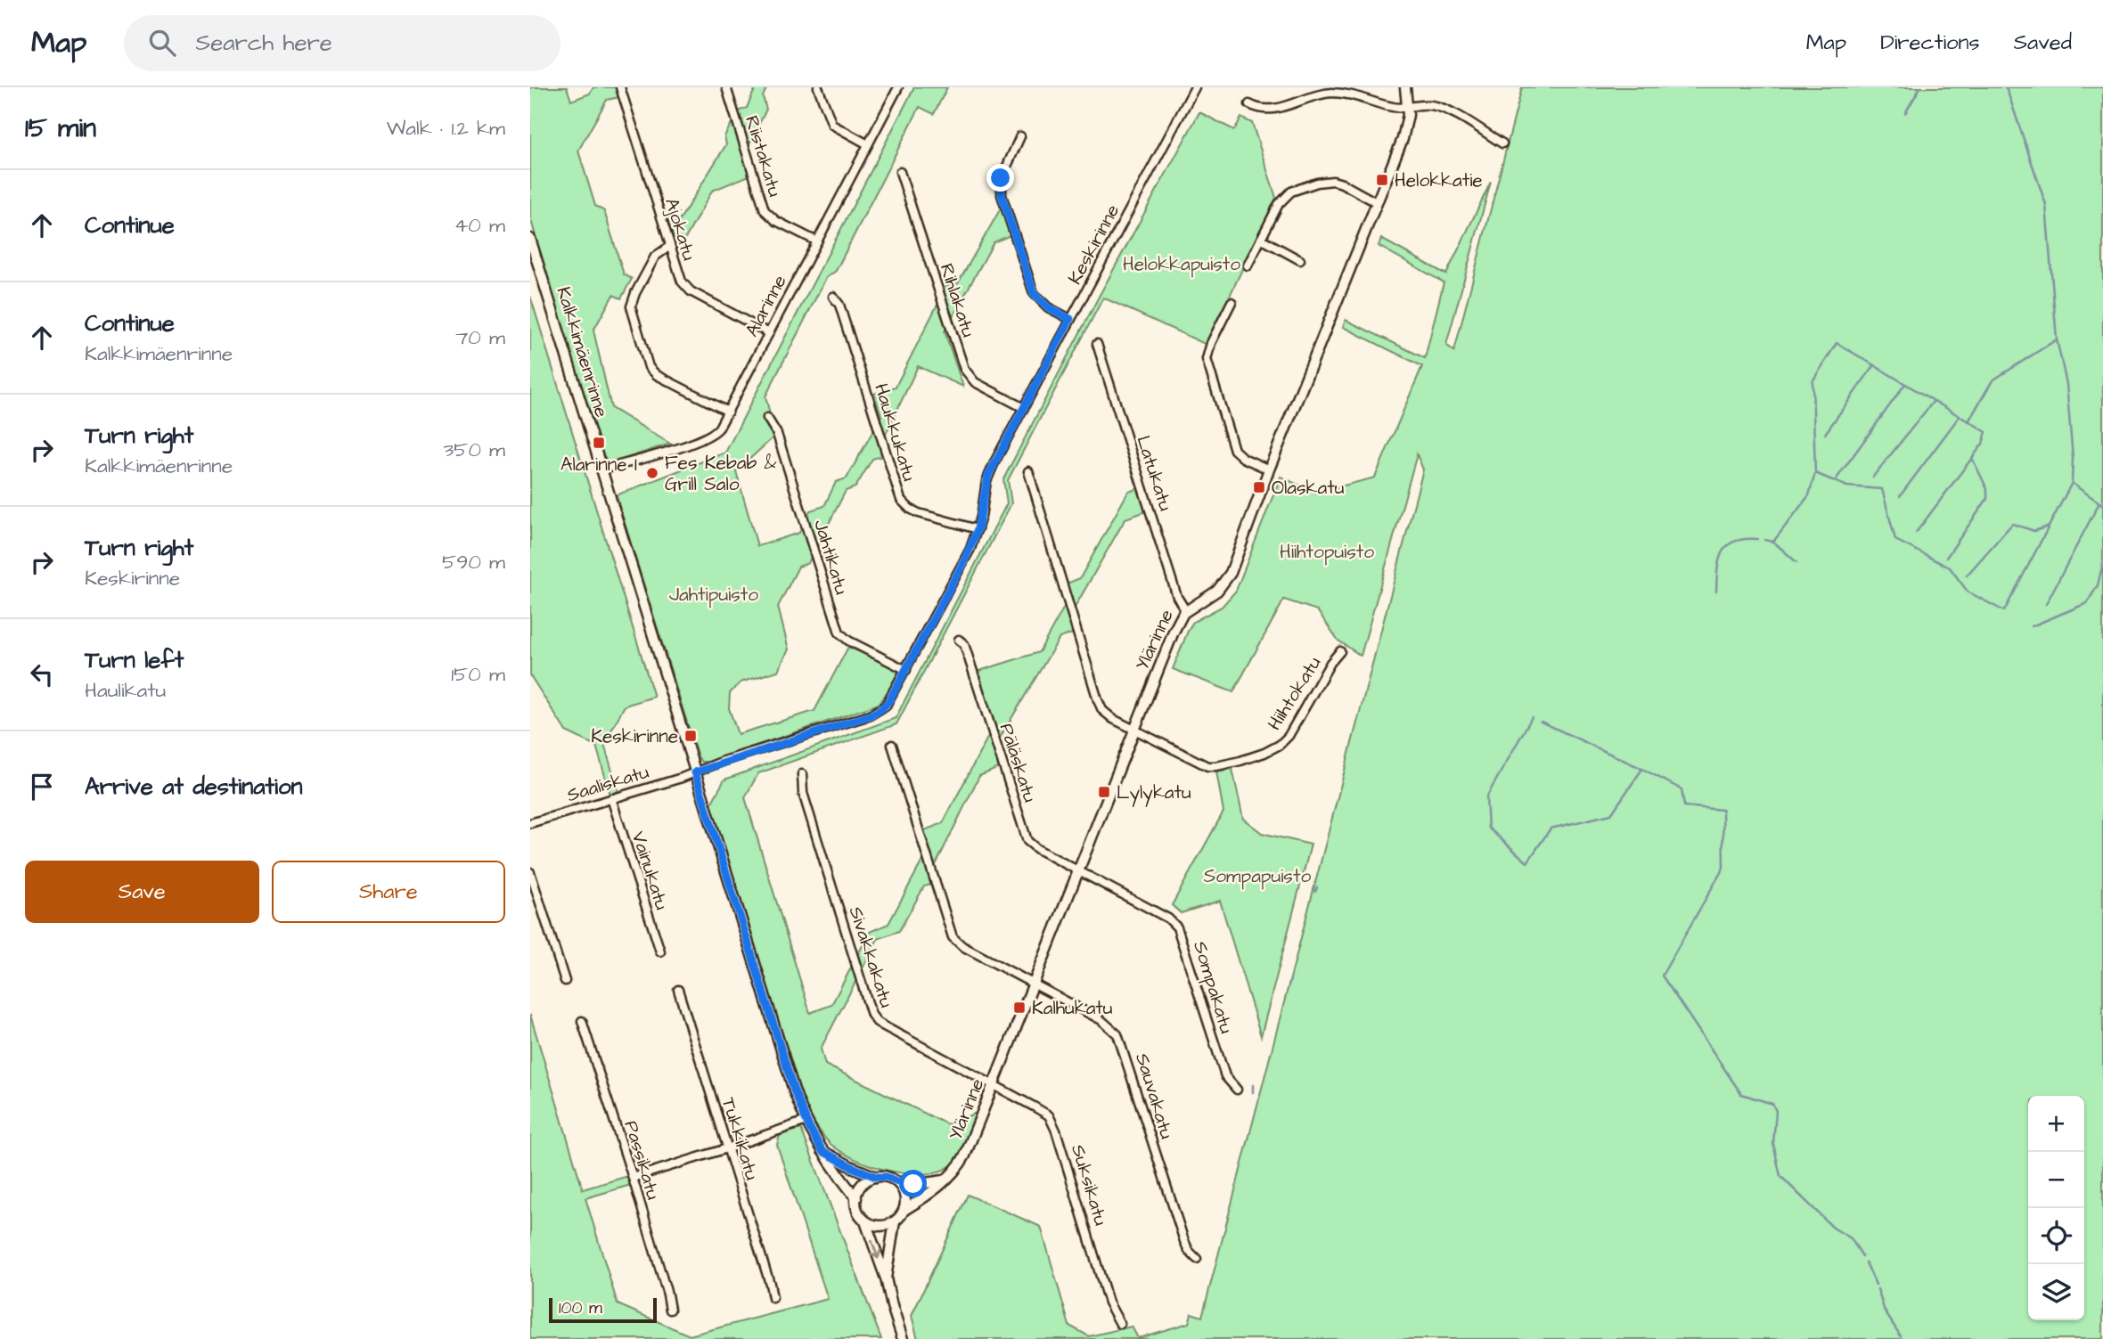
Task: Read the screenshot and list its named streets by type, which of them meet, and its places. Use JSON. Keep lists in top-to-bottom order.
{
  "streets": {
    "street": [
      "Riistakatu",
      "Ajokatu",
      "Keskirinne",
      "Rihlakatu",
      "Alarinne",
      "Kalkkimäenrinne",
      "Haukkukatu",
      "Latukatu",
      "Jahtikatu",
      "Ylärinne",
      "Hiihtokatu",
      "Päläskatu",
      "Saaliskatu",
      "Vainukatu",
      "Sivakkakatu",
      "Sompakatu",
      "Sauvakatu",
      "Tukkikatu",
      "Passikatu",
      "Suksikatu"
    ]
  },
  "crossings": [
    ["Riistakatu", "Alarinne"],
    ["Ajokatu", "Alarinne"],
    ["Keskirinne", "Rihlakatu"],
    ["Keskirinne", "Kalkkimäenrinne"],
    ["Keskirinne", "Haukkukatu"],
    ["Keskirinne", "Jahtikatu"],
    ["Keskirinne", "Saaliskatu"],
    ["Alarinne", "Kalkkimäenrinne"],
    ["Kalkkimäenrinne", "Ylärinne"],
    ["Kalkkimäenrinne", "Saaliskatu"],
    ["Latukatu", "Ylärinne"],
    ["Ylärinne", "Hiihtokatu"],
    ["Ylärinne", "Päläskatu"],
    ["Ylärinne", "Sivakkakatu"],
    ["Ylärinne", "Sompakatu"],
    ["Ylärinne", "Sauvakatu"],
    ["Ylärinne", "Suksikatu"],
    ["Päläskatu", "Sompakatu"],
    ["Saaliskatu", "Vainukatu"],
    ["Sivakkakatu", "Suksikatu"]
  ],
  "parks": [
    "Helokkapuisto",
    "Hiihtopuisto",
    "Jahtipuisto",
    "Sompapuisto"
  ],
  "places": {
    "transit": [
      "Helokkatie",
      "Alarinne I",
      "Olaskatu",
      "Keskirinne",
      "Lylykatu",
      "Kalhukatu"
    ],
    "other": ["Fes Kebab & Grill Salo"]
  },
  "scale_bar": "100 m",
  "page": {
    "header": "Map",
    "search": "Search here",
    "nav": ["Map", "Directions", "Saved"],
    "heading": ["15 min", "Walk · 1.2 km"],
    "list": [
      ["Continue", "40 m"],
      ["Continue", "Kalkkimäenrinne", "70 m"],
      ["Turn right", "Kalkkimäenrinne", "350 m"],
      ["Turn right", "Keskirinne", "590 m"],
      ["Turn left", "Haulikatu", "150 m"],
      "Arrive at destination"
    ],
    "buttons": ["Save", "Share"],
    "map_buttons": ["+", "−"],
    "scale": "100 m"
  }
}
